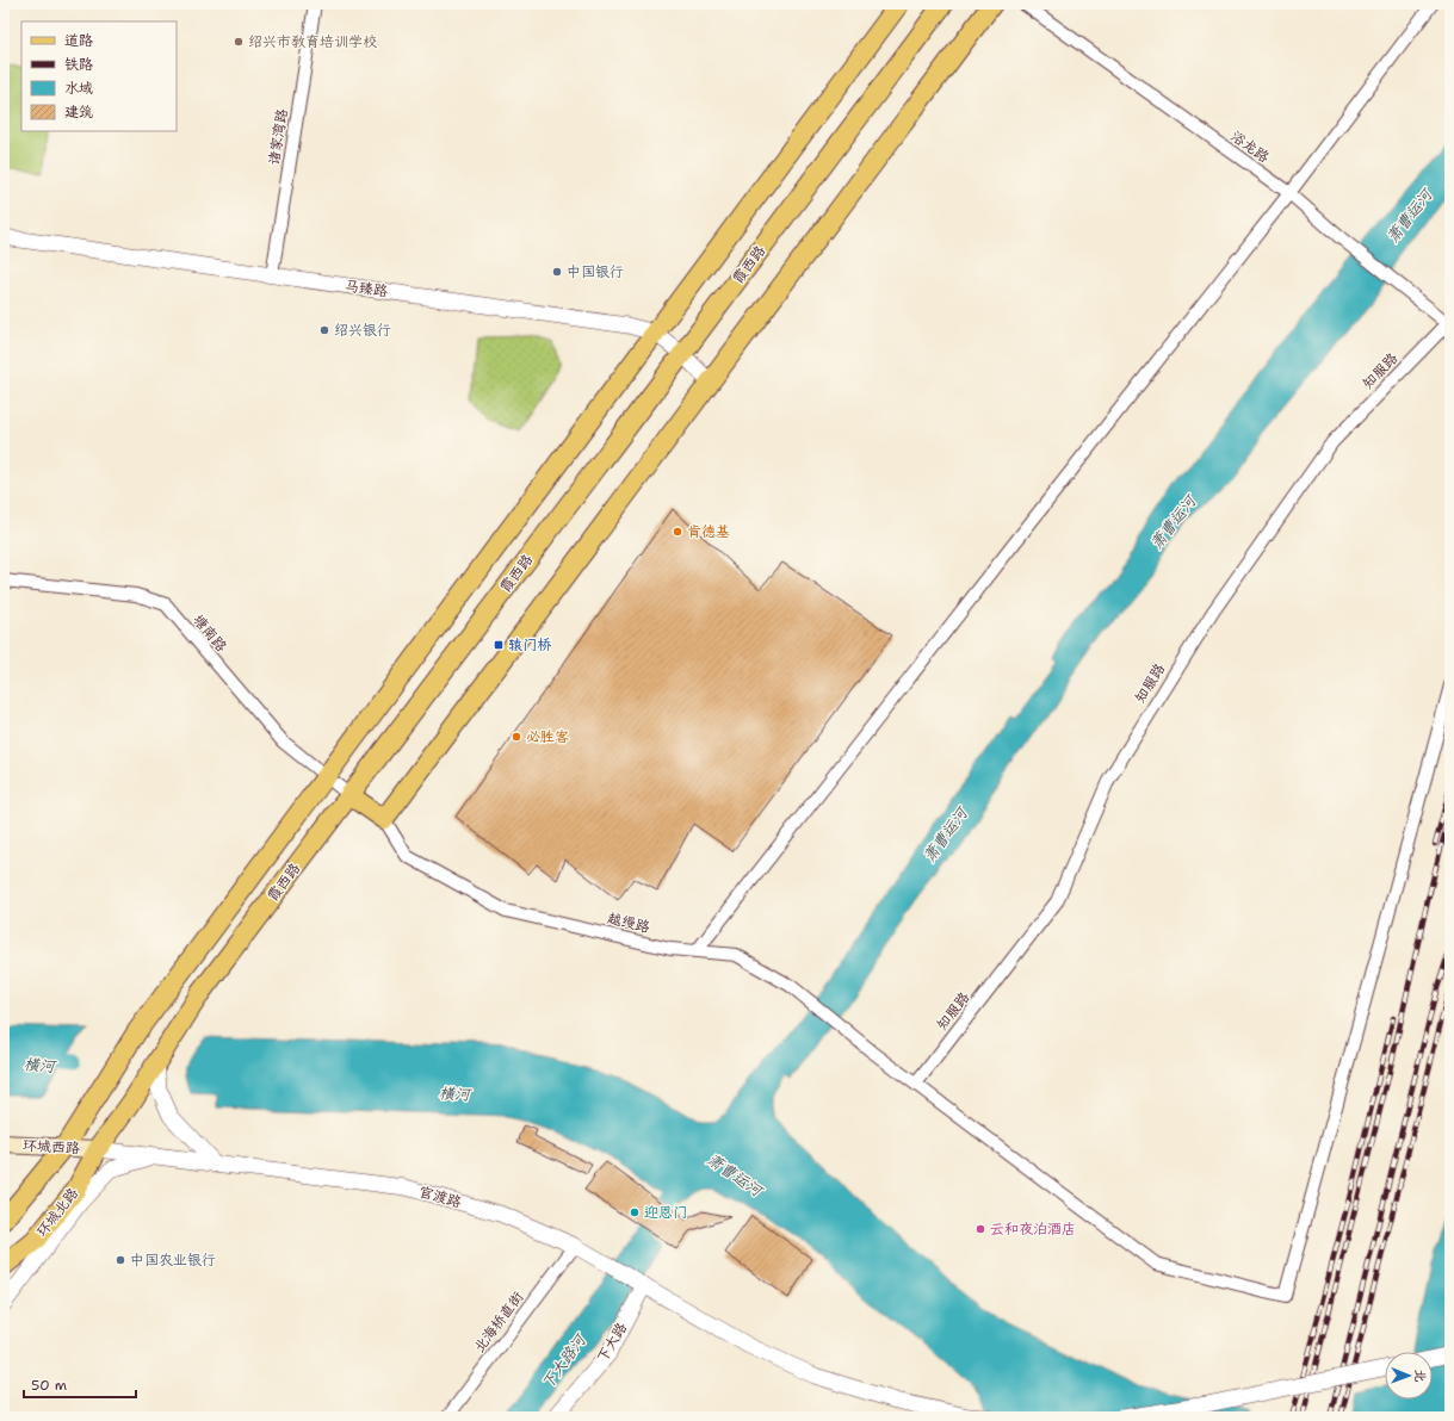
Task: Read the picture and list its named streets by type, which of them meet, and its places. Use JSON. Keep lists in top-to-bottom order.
{
  "streets": {
    "main road": ["霞西路", "环城西路", "环城北路"],
    "street": [
      "诸家湾路",
      "浴龙路",
      "马臻路",
      "知服路",
      "塘南路",
      "越缦路",
      "官渡路",
      "北海桥直街",
      "下大路"
    ]
  },
  "crossings": [
    ["诸家湾路", "马臻路"],
    ["浴龙路", "知服路"],
    ["霞西路", "马臻路"],
    ["霞西路", "塘南路"],
    ["霞西路", "环城西路"],
    ["霞西路", "官渡路"],
    ["霞西路", "环城北路"],
    ["知服路", "越缦路"],
    ["环城西路", "官渡路"],
    ["环城西路", "环城北路"],
    ["官渡路", "环城北路"],
    ["官渡路", "北海桥直街"],
    ["官渡路", "下大路"]
  ],
  "water": ["萧曹运河", "横河", "下大路河"],
  "places": {
    "other": [
      "绍兴市教育培训学校",
      "中国银行",
      "绍兴银行",
      "肯德基",
      "必胜客",
      "迎恩门",
      "云和夜泊酒店",
      "中国农业银行"
    ],
    "transit": ["辕门桥"]
  },
  "legend": [
    "道路",
    "铁路",
    "水域",
    "建筑"
  ],
  "scale_bar": "50 m",
  "north": "right"
}
